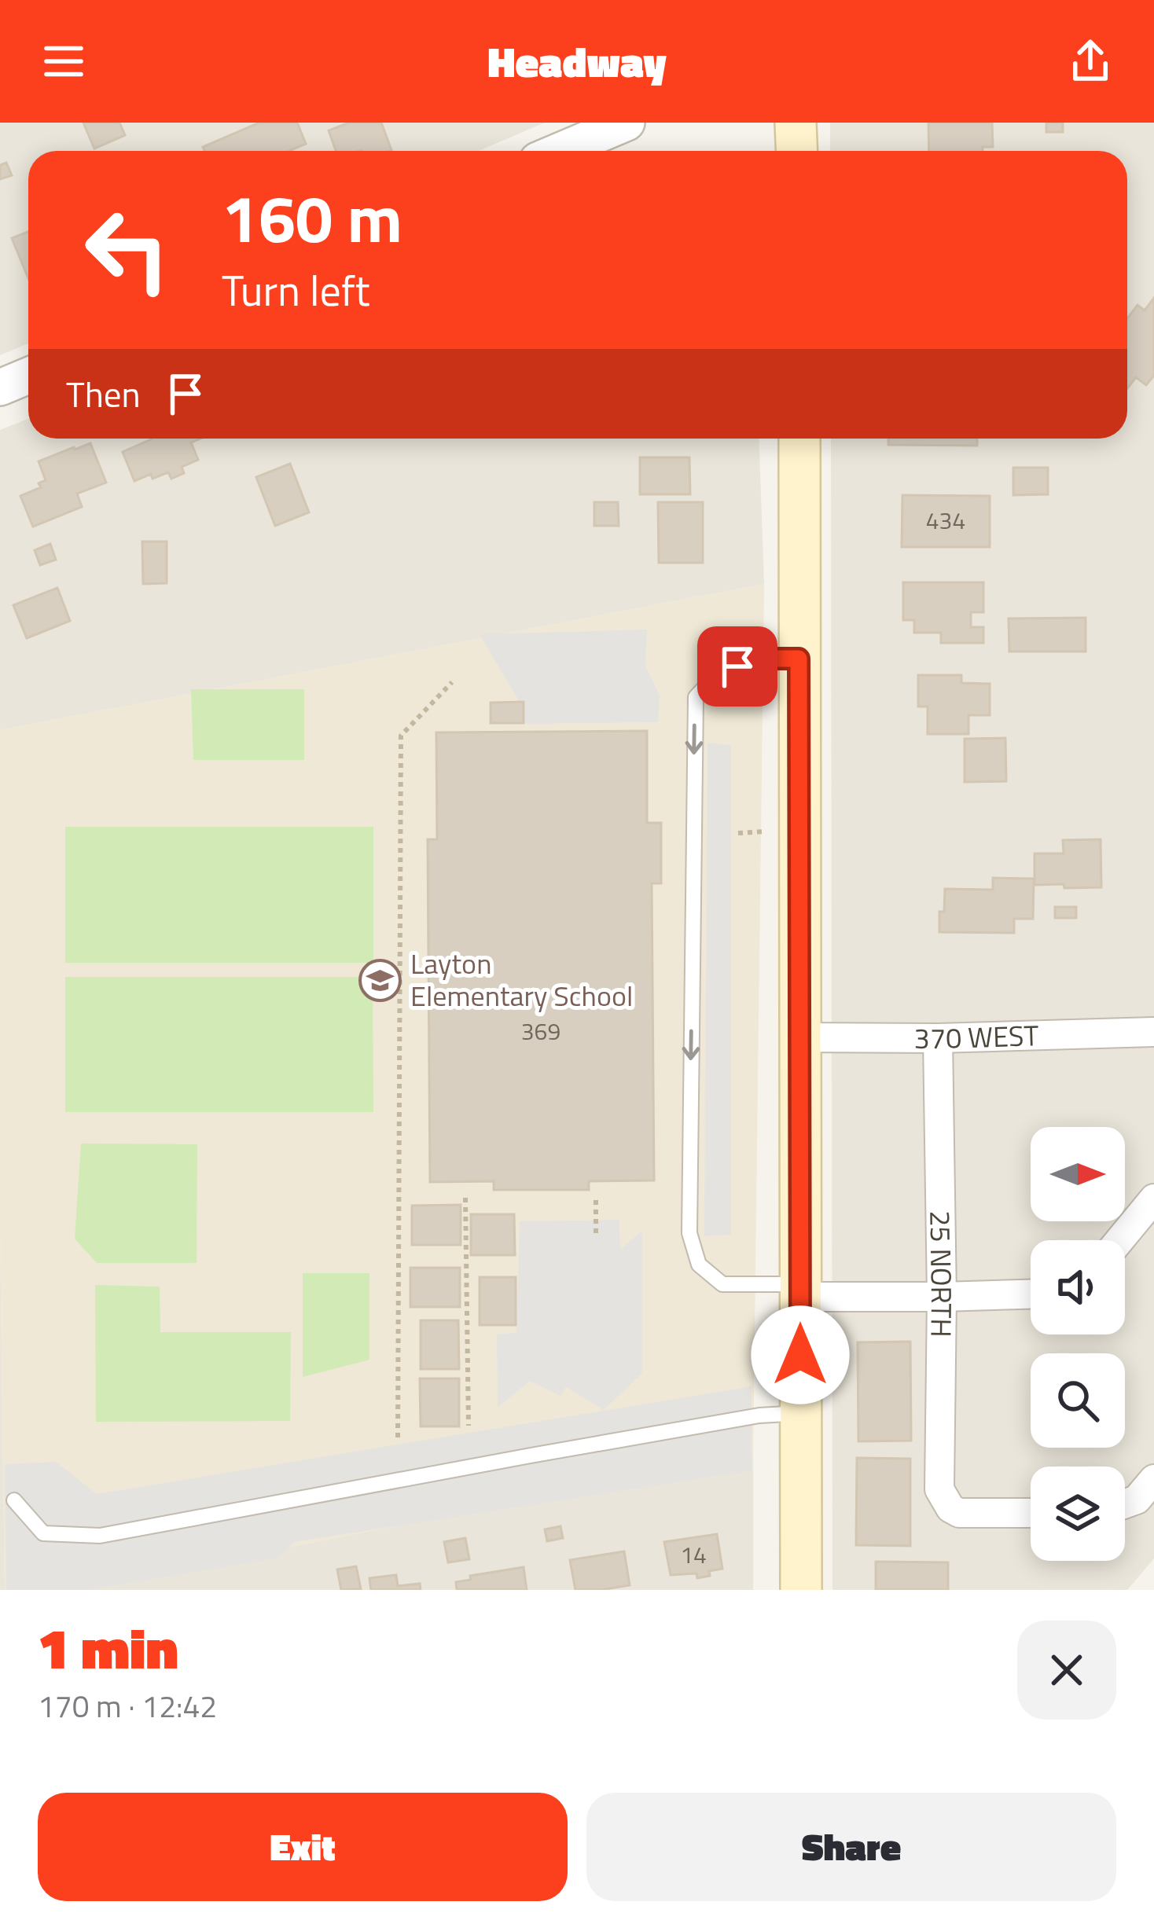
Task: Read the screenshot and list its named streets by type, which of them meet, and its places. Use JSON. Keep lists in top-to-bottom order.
{
  "streets": {
    "street": ["370 WEST", "25 NORTH"]
  },
  "crossings": [
    ["370 WEST", "25 NORTH"]
  ],
  "places": {
    "school or university": ["Layton Elementary School"]
  },
  "house_numbers": ["434", "369", "14"],
  "north": "right",
  "page": {
    "header": "Headway",
    "turn": ["160 m", "Turn left"],
    "then": "Then",
    "heading": ["1 min", "170 m · 12:42"],
    "buttons": ["Exit", "Share"]
  }
}
